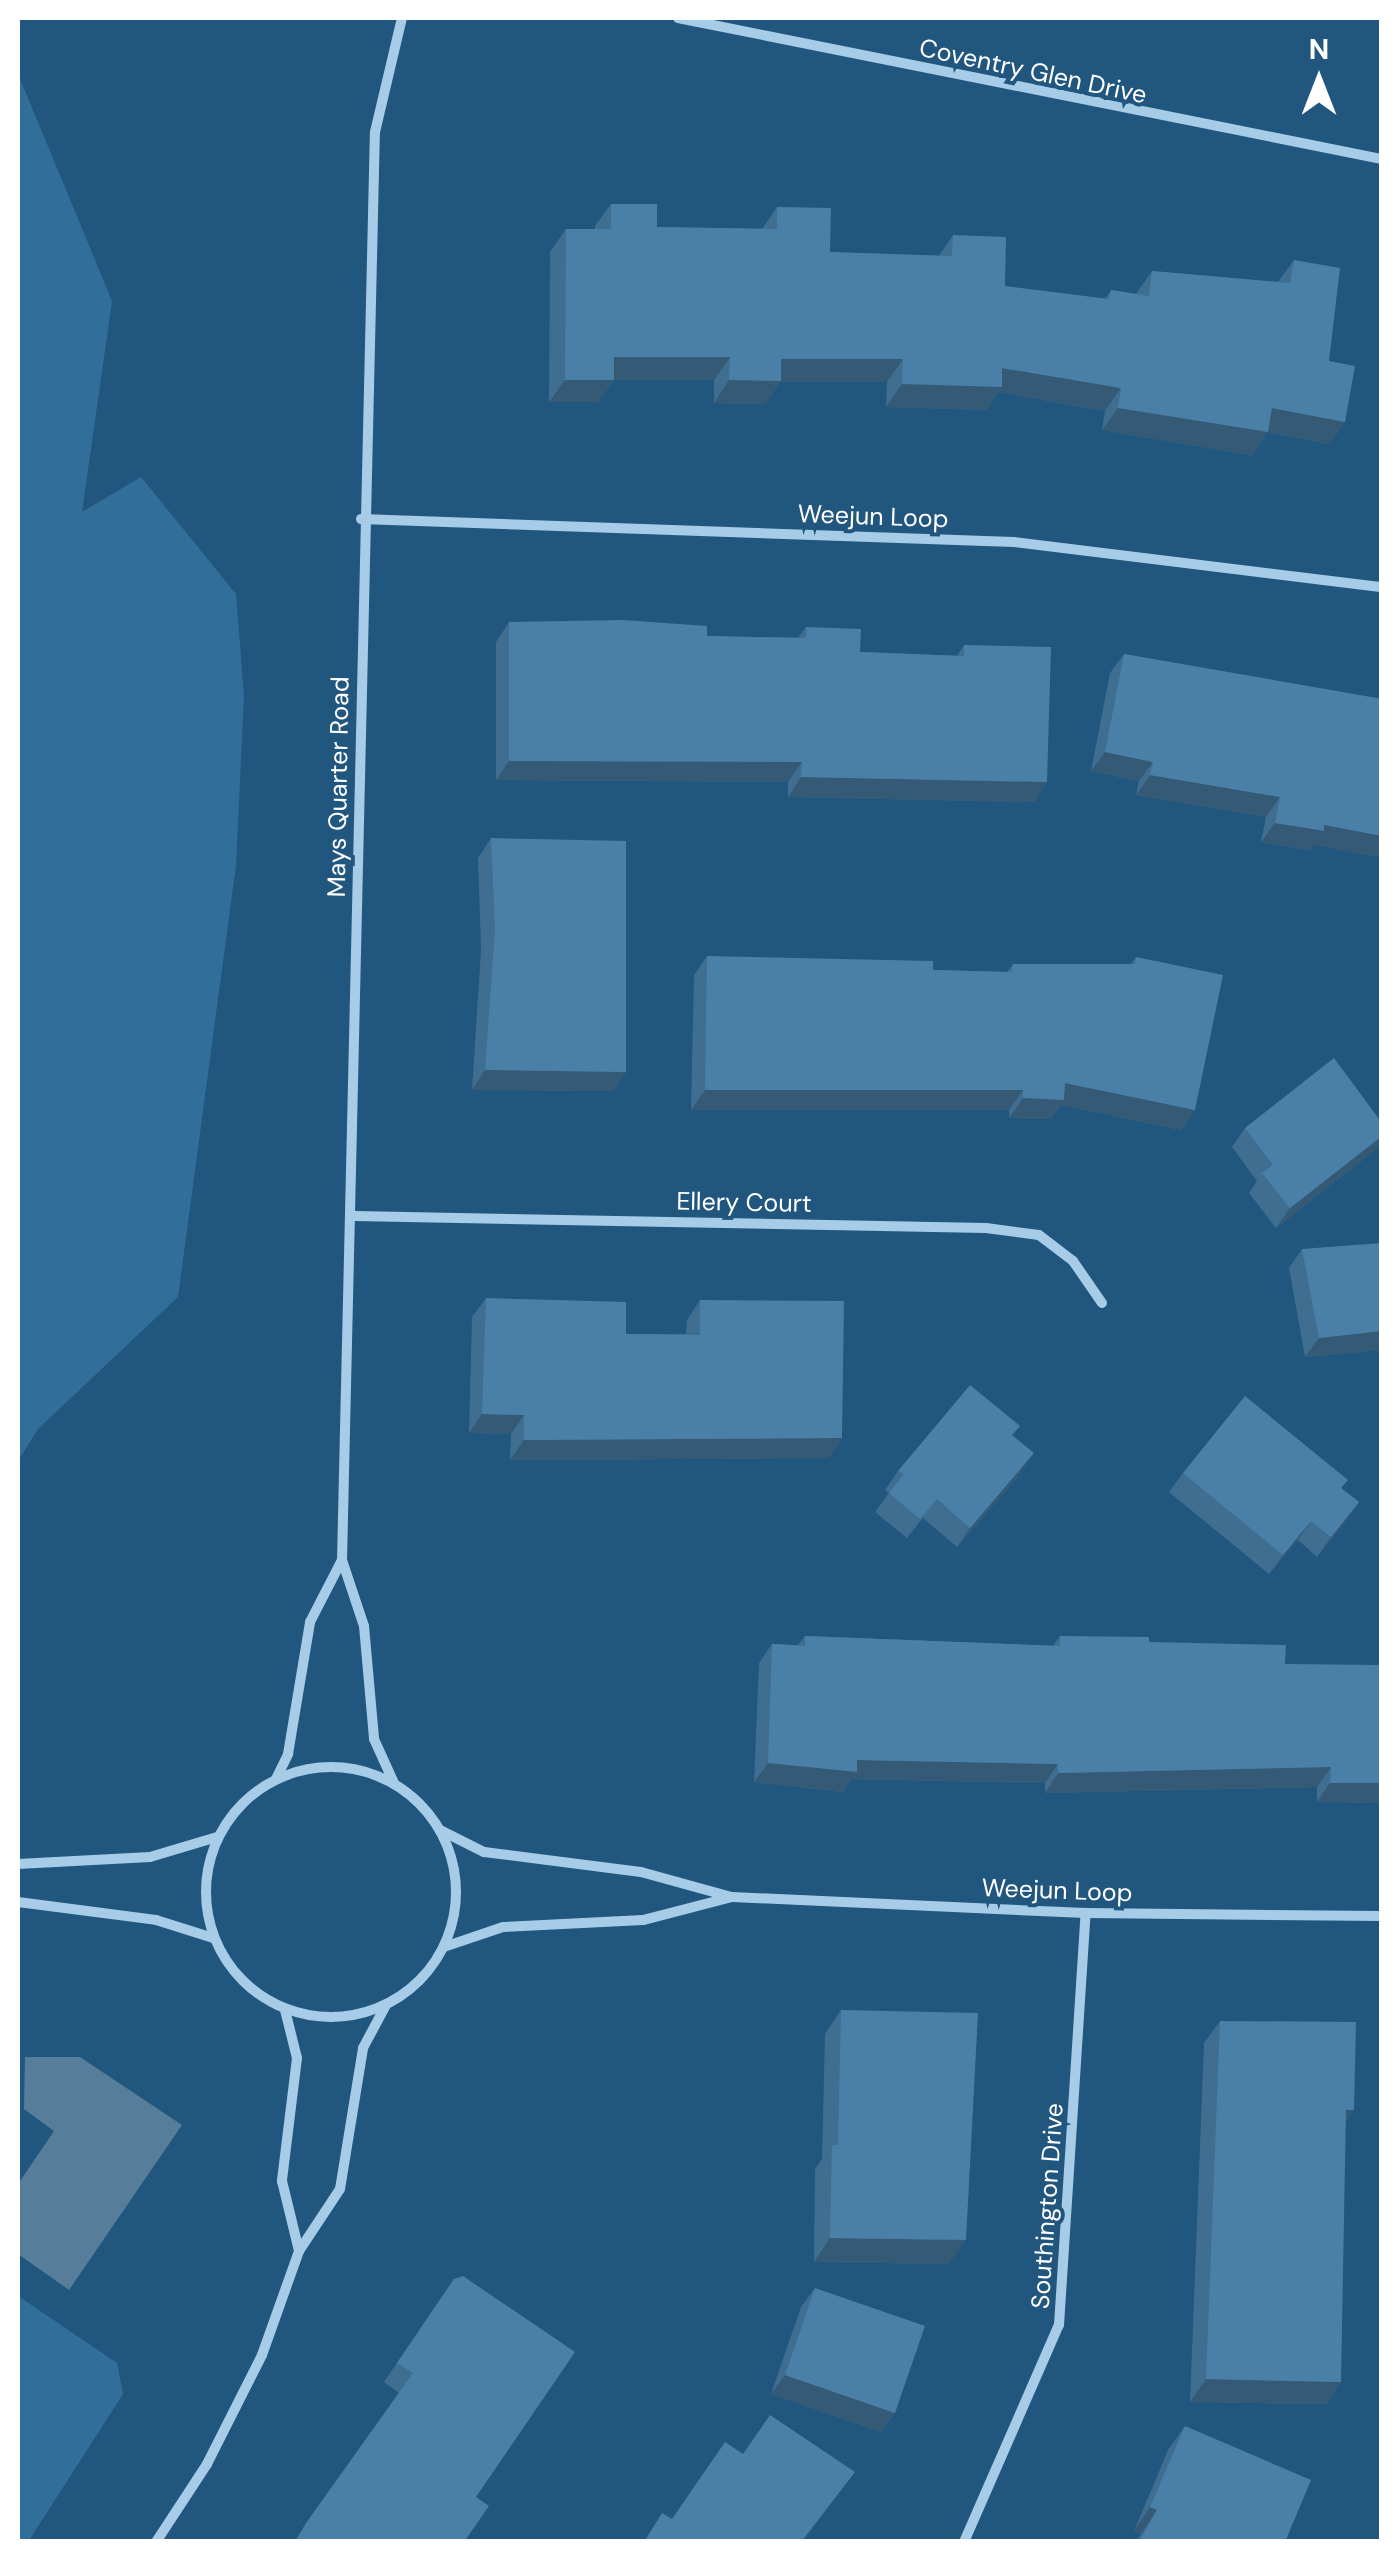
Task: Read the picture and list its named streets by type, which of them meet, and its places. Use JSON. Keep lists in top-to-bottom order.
{
  "streets": {
    "street": [
      "Coventry Glen Drive",
      "Weejun Loop",
      "Mays Quarter Road",
      "Ellery Court",
      "Southington Drive"
    ]
  },
  "crossings": [
    ["Weejun Loop", "Mays Quarter Road"],
    ["Weejun Loop", "Southington Drive"],
    ["Mays Quarter Road", "Ellery Court"]
  ],
  "north": "top"
}
